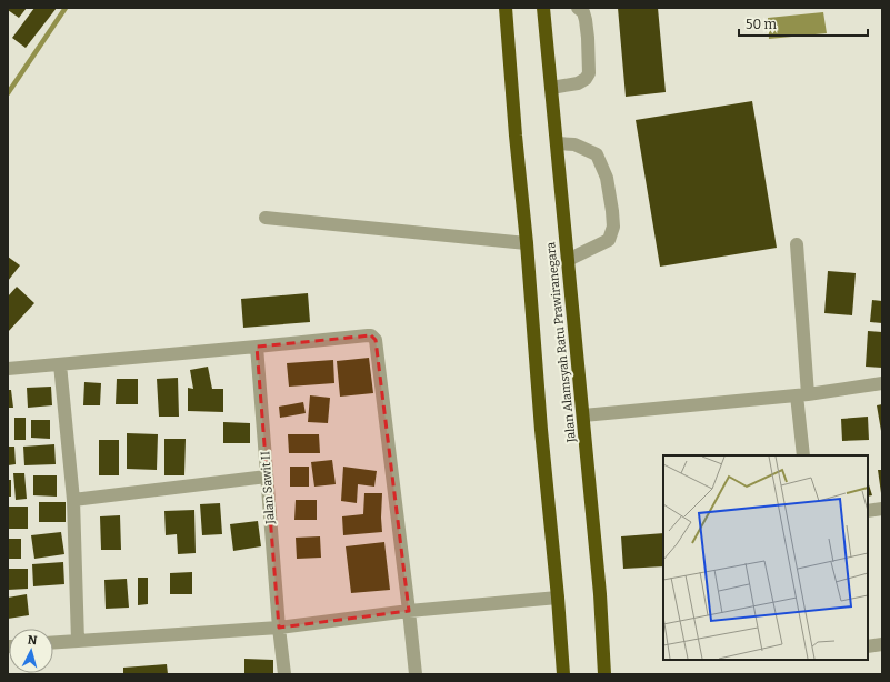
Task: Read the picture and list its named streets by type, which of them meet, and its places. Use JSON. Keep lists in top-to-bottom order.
{
  "streets": {
    "highway": ["Jalan Alamsyah Ratu Prawiranegara"],
    "street": ["Jalan Sawit II"]
  },
  "scale_bar": "50 m",
  "north": "top"
}
